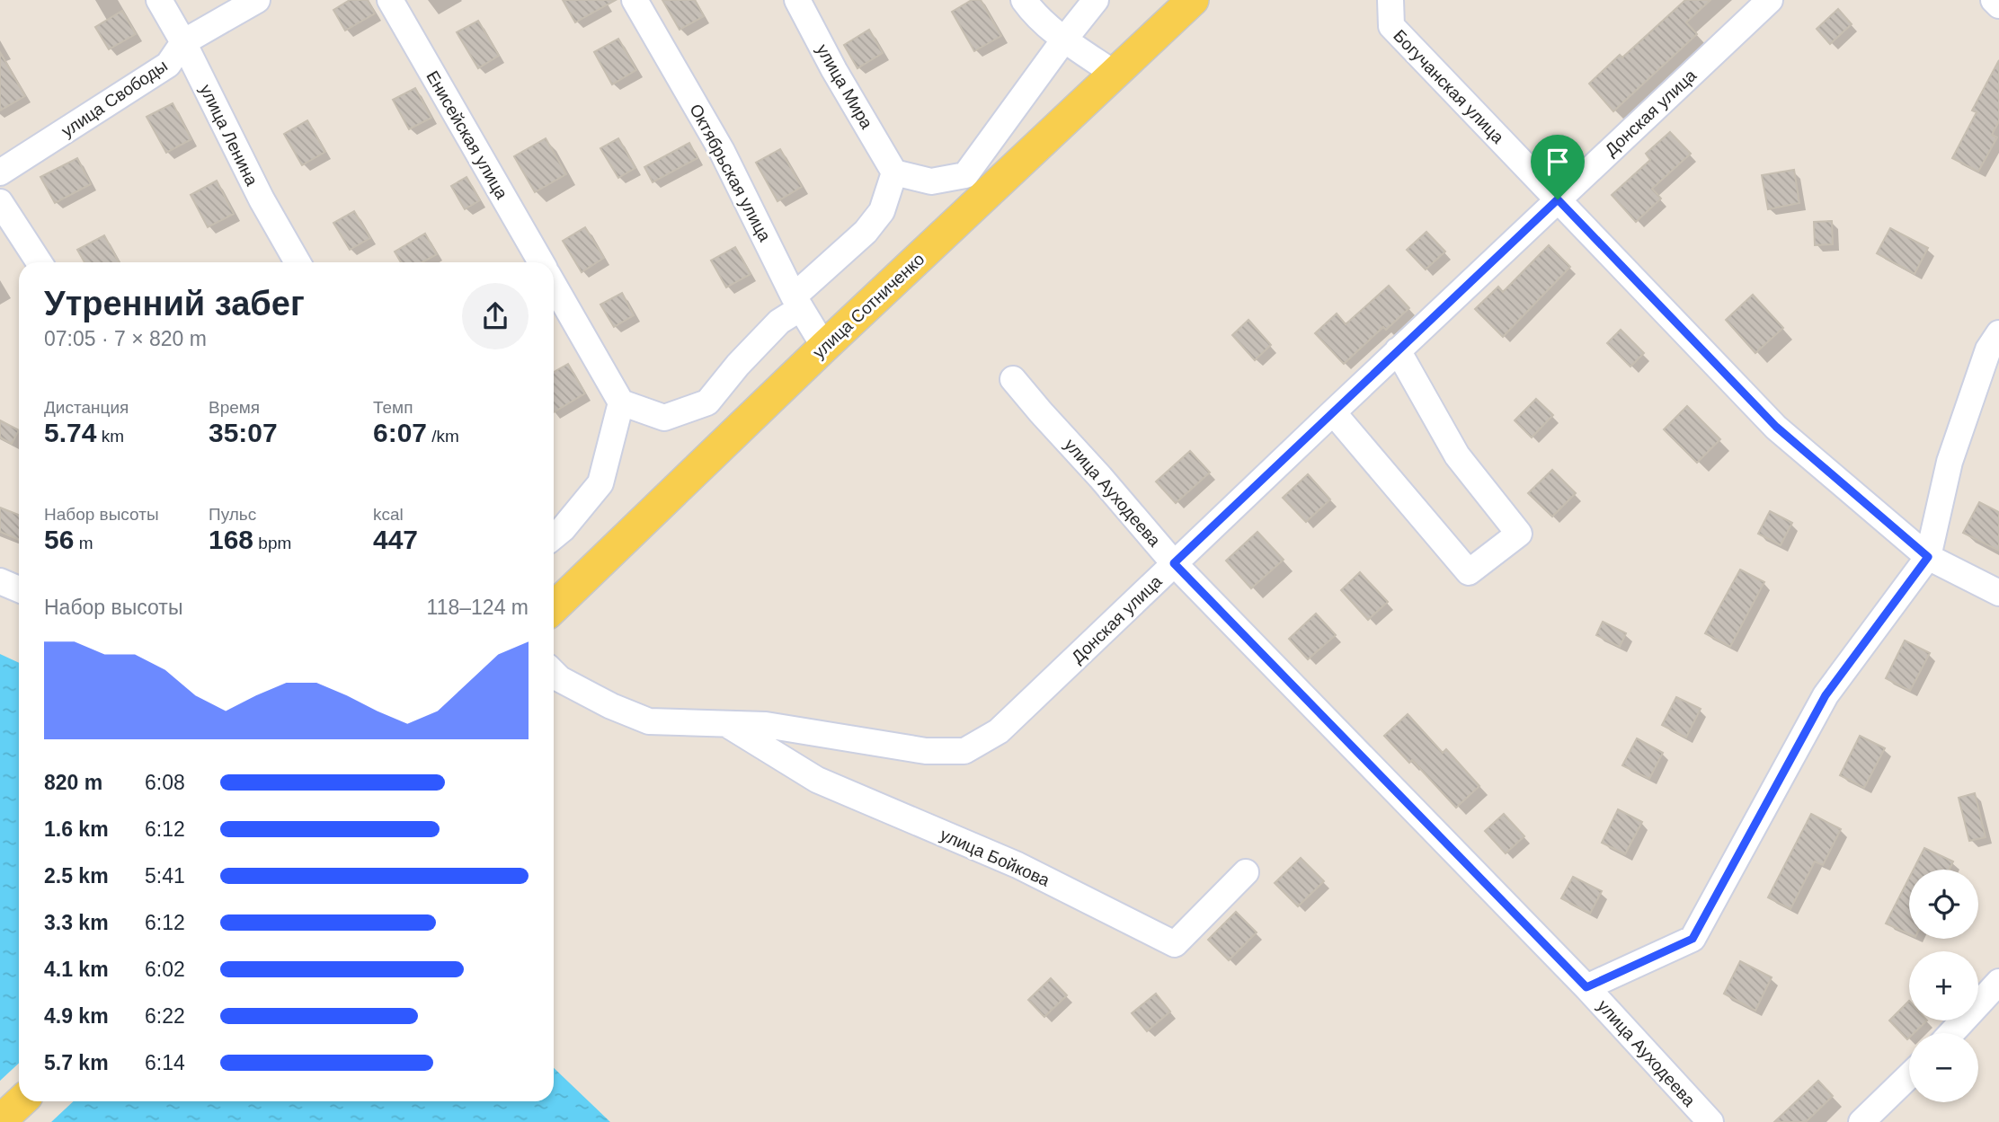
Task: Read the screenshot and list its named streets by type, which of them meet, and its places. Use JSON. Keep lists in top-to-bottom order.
{
  "streets": {
    "main road": ["улица Сотниченко"],
    "street": [
      "улица Мира",
      "Богучанская улица",
      "улица Свободы",
      "Донская улица",
      "улица Ленина",
      "Енисейская улица",
      "Октябрьская улица",
      "улица Ауходеева",
      "улица Бойкова"
    ]
  },
  "crossings": [
    ["Богучанская улица", "Донская улица"],
    ["улица Свободы", "улица Ленина"],
    ["Донская улица", "улица Ауходеева"],
    ["Донская улица", "улица Бойкова"],
    ["Октябрьская улица", "улица Сотниченко"]
  ],
  "page": {
    "heading": ["Утренний забег", "07:05 · 7 × 820 m"],
    "stats": [
      ["Дистанция", "5.74 km"],
      ["Время", "35:07"],
      ["Темп", "6:07 /km"],
      ["Набор высоты", "56 m"],
      ["Пульс", "168 bpm"],
      ["kcal", "447"]
    ],
    "chart": ["Набор высоты", "118–124 m"],
    "list": [
      {
        "name": "820 m",
        "note": "6:08"
      },
      {
        "name": "1.6 km",
        "note": "6:12"
      },
      {
        "name": "2.5 km",
        "note": "5:41"
      },
      {
        "name": "3.3 km",
        "note": "6:12"
      },
      {
        "name": "4.1 km",
        "note": "6:02"
      },
      {
        "name": "4.9 km",
        "note": "6:22"
      },
      {
        "name": "5.7 km",
        "note": "6:14"
      }
    ],
    "map_buttons": ["+", "−"]
  }
}
